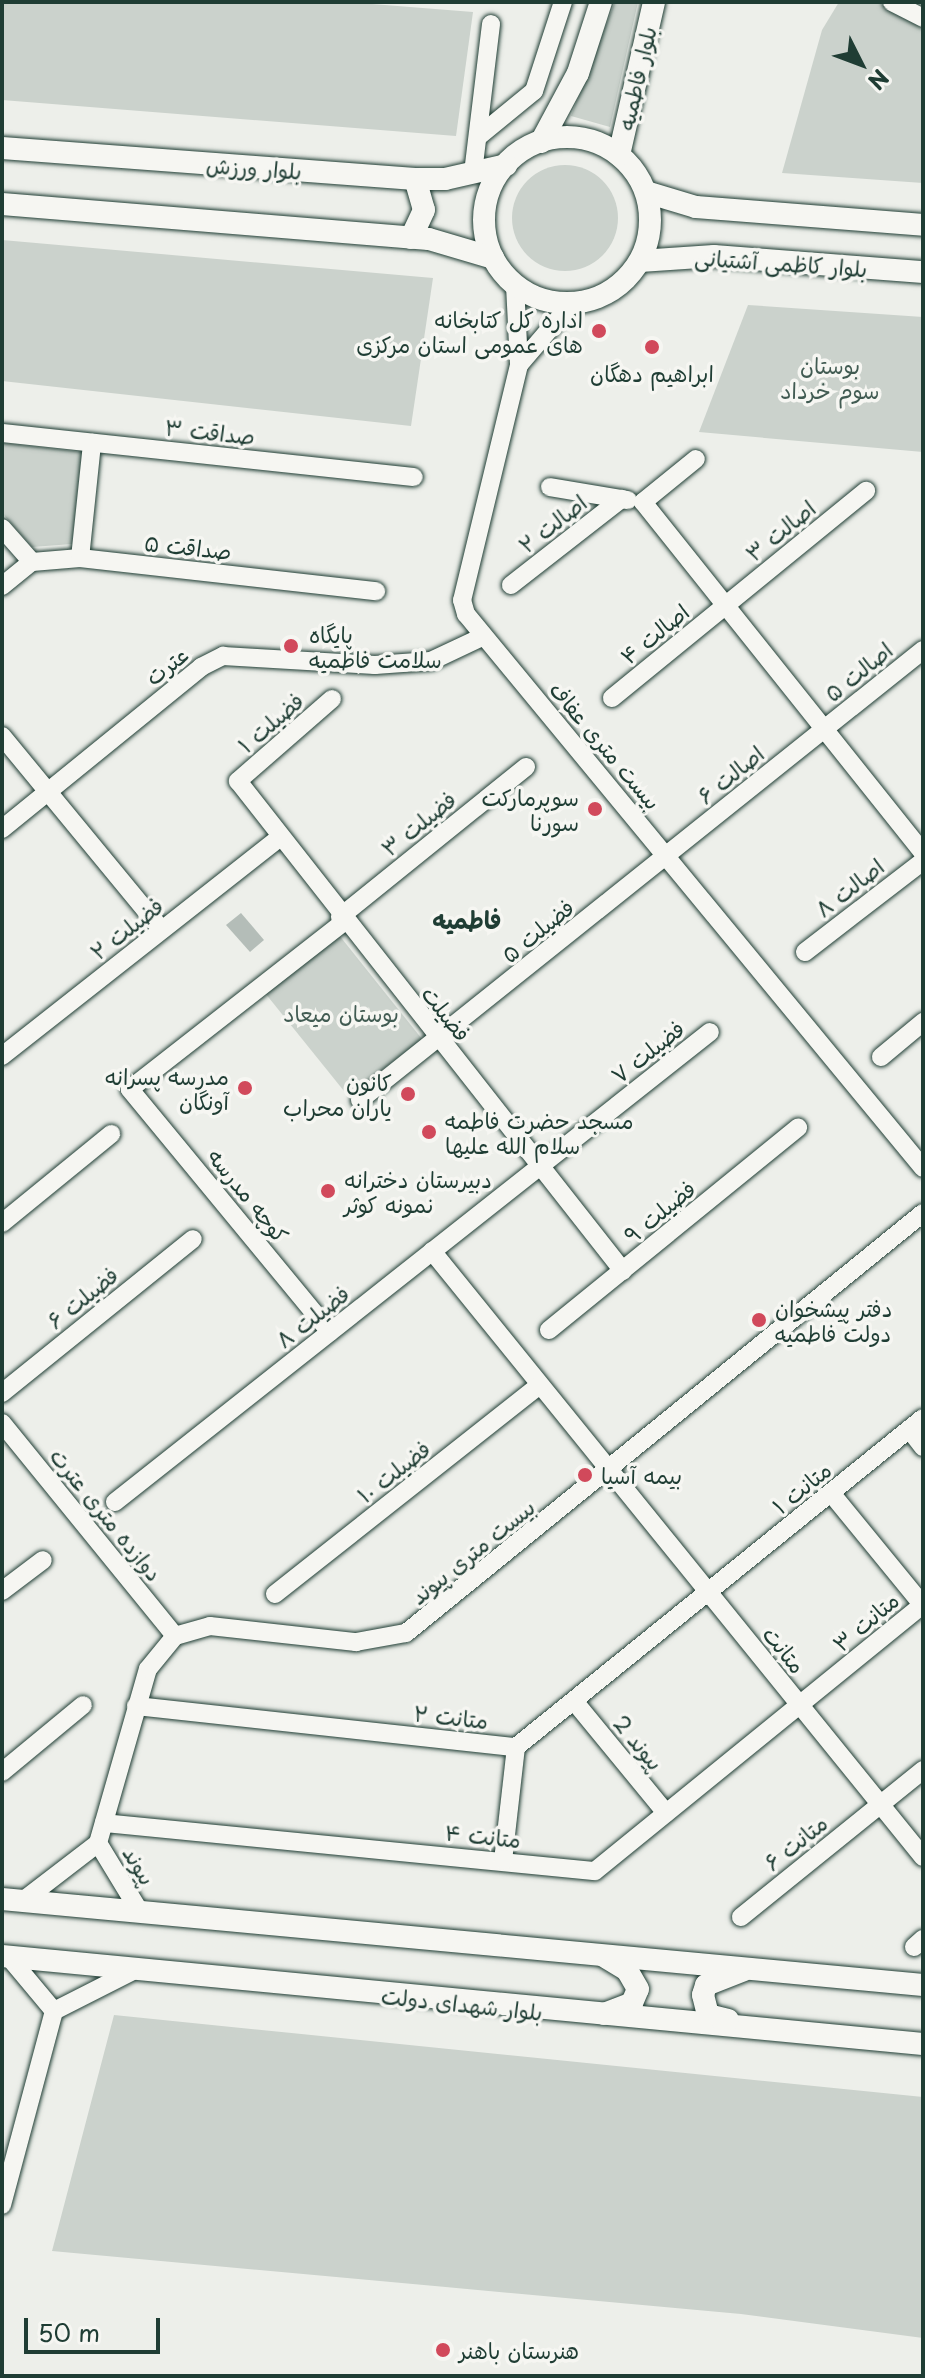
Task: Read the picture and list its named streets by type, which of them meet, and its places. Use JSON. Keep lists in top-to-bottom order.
{
  "streets": {
    "main road": [
      "بلوار فاطمیه",
      "بلوار ورزش",
      "بلوار کاظمی آشتیانی",
      "بلوار شهدای دولت"
    ],
    "street": [
      "صداقت ۳",
      "اصالت ۲",
      "اصالت ۳",
      "صداقت ۵",
      "اصالت ۴",
      "عترت",
      "اصالت ۵",
      "فضیلت ۱",
      "بیست متری عفاف",
      "اصالت ۶",
      "فضیلت ۳",
      "اصالت ۸",
      "فضیلت ۲",
      "فضیلت ۵",
      "فضیلت",
      "فضیلت ۷",
      "کوچه مدرسه",
      "فضیلت ۹",
      "فضیلت ۶",
      "فضیلت ۸",
      "فضیلت ۱۰",
      "متانت ۱",
      "دوازده متری عترت",
      "بیست متری پیوند",
      "متانت ۳",
      "متانت",
      "متانت ۲",
      "پیوند 2",
      "متانت ۴",
      "متانت ۶",
      "پیوند"
    ]
  },
  "crossings": [
    ["بلوار فاطمیه", "بلوار ورزش"],
    ["بلوار فاطمیه", "بلوار کاظمی آشتیانی"],
    ["بلوار فاطمیه", "بیست متری عفاف"],
    ["بلوار ورزش", "بلوار کاظمی آشتیانی"],
    ["بلوار ورزش", "بیست متری عفاف"],
    ["بلوار کاظمی آشتیانی", "بیست متری عفاف"],
    ["اصالت ۳", "اصالت ۴"],
    ["عترت", "بیست متری عفاف"],
    ["اصالت ۵", "اصالت ۶"],
    ["فضیلت ۱", "فضیلت"],
    ["بیست متری عفاف", "اصالت ۶"],
    ["بیست متری عفاف", "فضیلت ۵"],
    ["اصالت ۶", "فضیلت ۵"],
    ["فضیلت ۳", "فضیلت"],
    ["فضیلت ۳", "کوچه مدرسه"],
    ["فضیلت ۲", "فضیلت"],
    ["فضیلت ۵", "فضیلت"],
    ["فضیلت", "فضیلت ۷"],
    ["فضیلت", "فضیلت ۹"],
    ["فضیلت", "فضیلت ۸"],
    ["فضیلت ۷", "فضیلت ۸"],
    ["کوچه مدرسه", "فضیلت ۸"],
    ["متانت ۱", "متانت"],
    ["متانت ۱", "متانت ۲"],
    ["دوازده متری عترت", "بیست متری پیوند"],
    ["بیست متری پیوند", "متانت"],
    ["متانت ۳", "متانت"],
    ["متانت ۳", "متانت ۴"],
    ["متانت", "متانت ۲"],
    ["متانت", "متانت ۴"],
    ["متانت", "متانت ۶"],
    ["متانت ۲", "پیوند 2"],
    ["پیوند 2", "متانت ۴"]
  ],
  "districts": ["فاطمیه"],
  "parks": ["بوستان سوم خرداد", "بوستان میعاد"],
  "places": [
    "اداره کل کتابخانه های عمومی استان مرکزی",
    "ابراهیم دهگان",
    "پایگاه سلامت فاطمیه",
    "سوپرمارکت سورنا",
    "مدرسه پسرانه آونگان",
    "کانون یاران محراب",
    "مسجد حضرت فاطمه سلام الله علیها",
    "دبیرستان دخترانه نمونه کوثر",
    "دفتر پیشخوان دولت فاطمیه",
    "بیمه آسیا",
    "هنرستان باهنر"
  ],
  "scale_bar": "50 m",
  "north": "bottom right"
}
